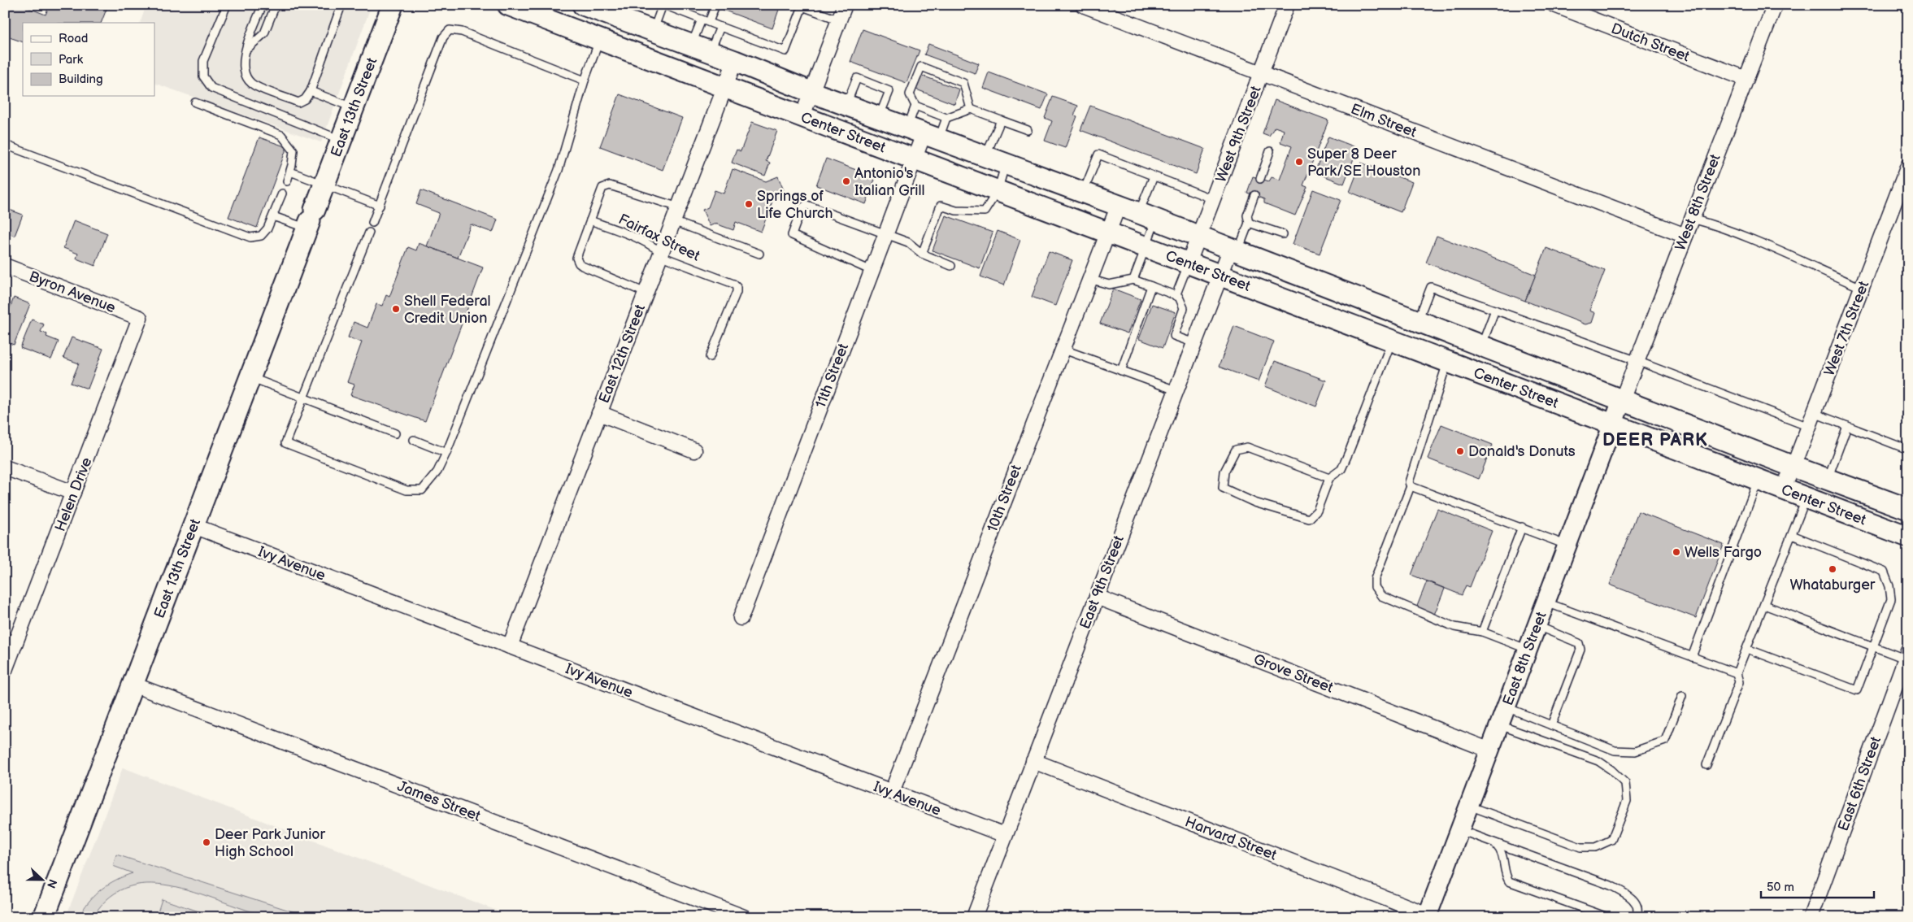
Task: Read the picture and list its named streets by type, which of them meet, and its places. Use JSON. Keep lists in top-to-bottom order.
{
  "streets": {
    "main road": ["East 13th Street", "Center Street"],
    "street": [
      "Dutch Street",
      "Elm Street",
      "West 9th Street",
      "West 8th Street",
      "Byron Avenue",
      "West 7th Street",
      "East 12th Street",
      "11th Street",
      "Helen Drive",
      "10th Street",
      "Ivy Avenue",
      "East 9th Street",
      "East 8th Street",
      "Grove Street",
      "East 6th Street",
      "James Street",
      "Harvard Street"
    ],
    "lane": ["Fairfax Street"]
  },
  "crossings": [
    ["Dutch Street", "West 8th Street"],
    ["East 13th Street", "Ivy Avenue"],
    ["East 13th Street", "James Street"],
    ["Elm Street", "West 9th Street"],
    ["Elm Street", "West 8th Street"],
    ["Center Street", "West 9th Street"],
    ["Center Street", "West 8th Street"],
    ["Center Street", "West 7th Street"],
    ["Center Street", "East 12th Street"],
    ["Center Street", "11th Street"],
    ["Center Street", "10th Street"],
    ["Center Street", "East 9th Street"],
    ["Center Street", "East 8th Street"],
    ["West 8th Street", "East 8th Street"],
    ["Fairfax Street", "East 12th Street"],
    ["Byron Avenue", "Helen Drive"],
    ["East 12th Street", "Ivy Avenue"],
    ["10th Street", "Ivy Avenue"],
    ["Ivy Avenue", "East 9th Street"],
    ["East 9th Street", "Grove Street"],
    ["East 9th Street", "Harvard Street"],
    ["East 8th Street", "Grove Street"],
    ["East 8th Street", "Harvard Street"]
  ],
  "districts": ["DEER PARK"],
  "places": [
    "Super 8 Deer Park/SE Houston",
    "Antonio's Italian Grill",
    "Springs of Life Church",
    "Shell Federal Credit Union",
    "Donald's Donuts",
    "Wells Fargo",
    "Whataburger",
    "Deer Park Junior High School"
  ],
  "legend": ["Road", "Park", "Building"],
  "scale_bar": "50 m",
  "north": "right"
}
